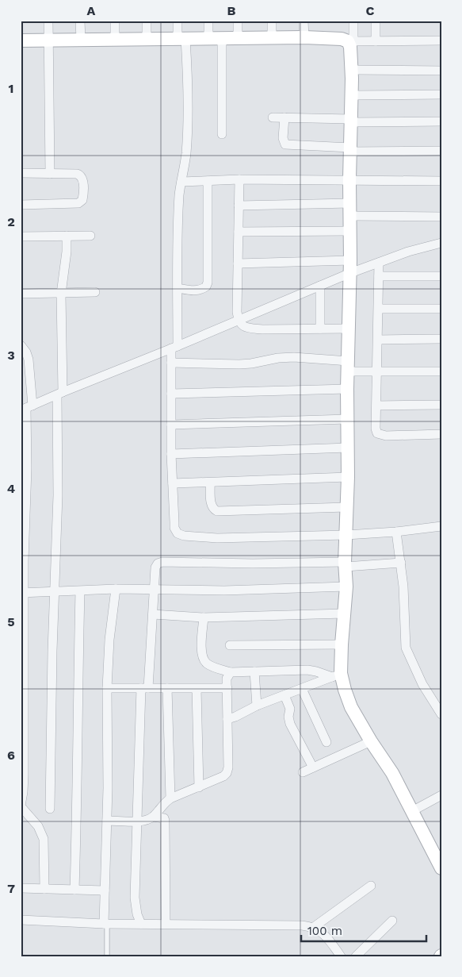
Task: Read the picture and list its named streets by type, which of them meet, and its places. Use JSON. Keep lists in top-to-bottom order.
{
  "scale_bar": "100 m",
  "grid": {
    "columns": ["A", "B", "C"],
    "rows": [
      "1",
      "2",
      "3",
      "4",
      "5",
      "6",
      "7"
    ]
  }
}
